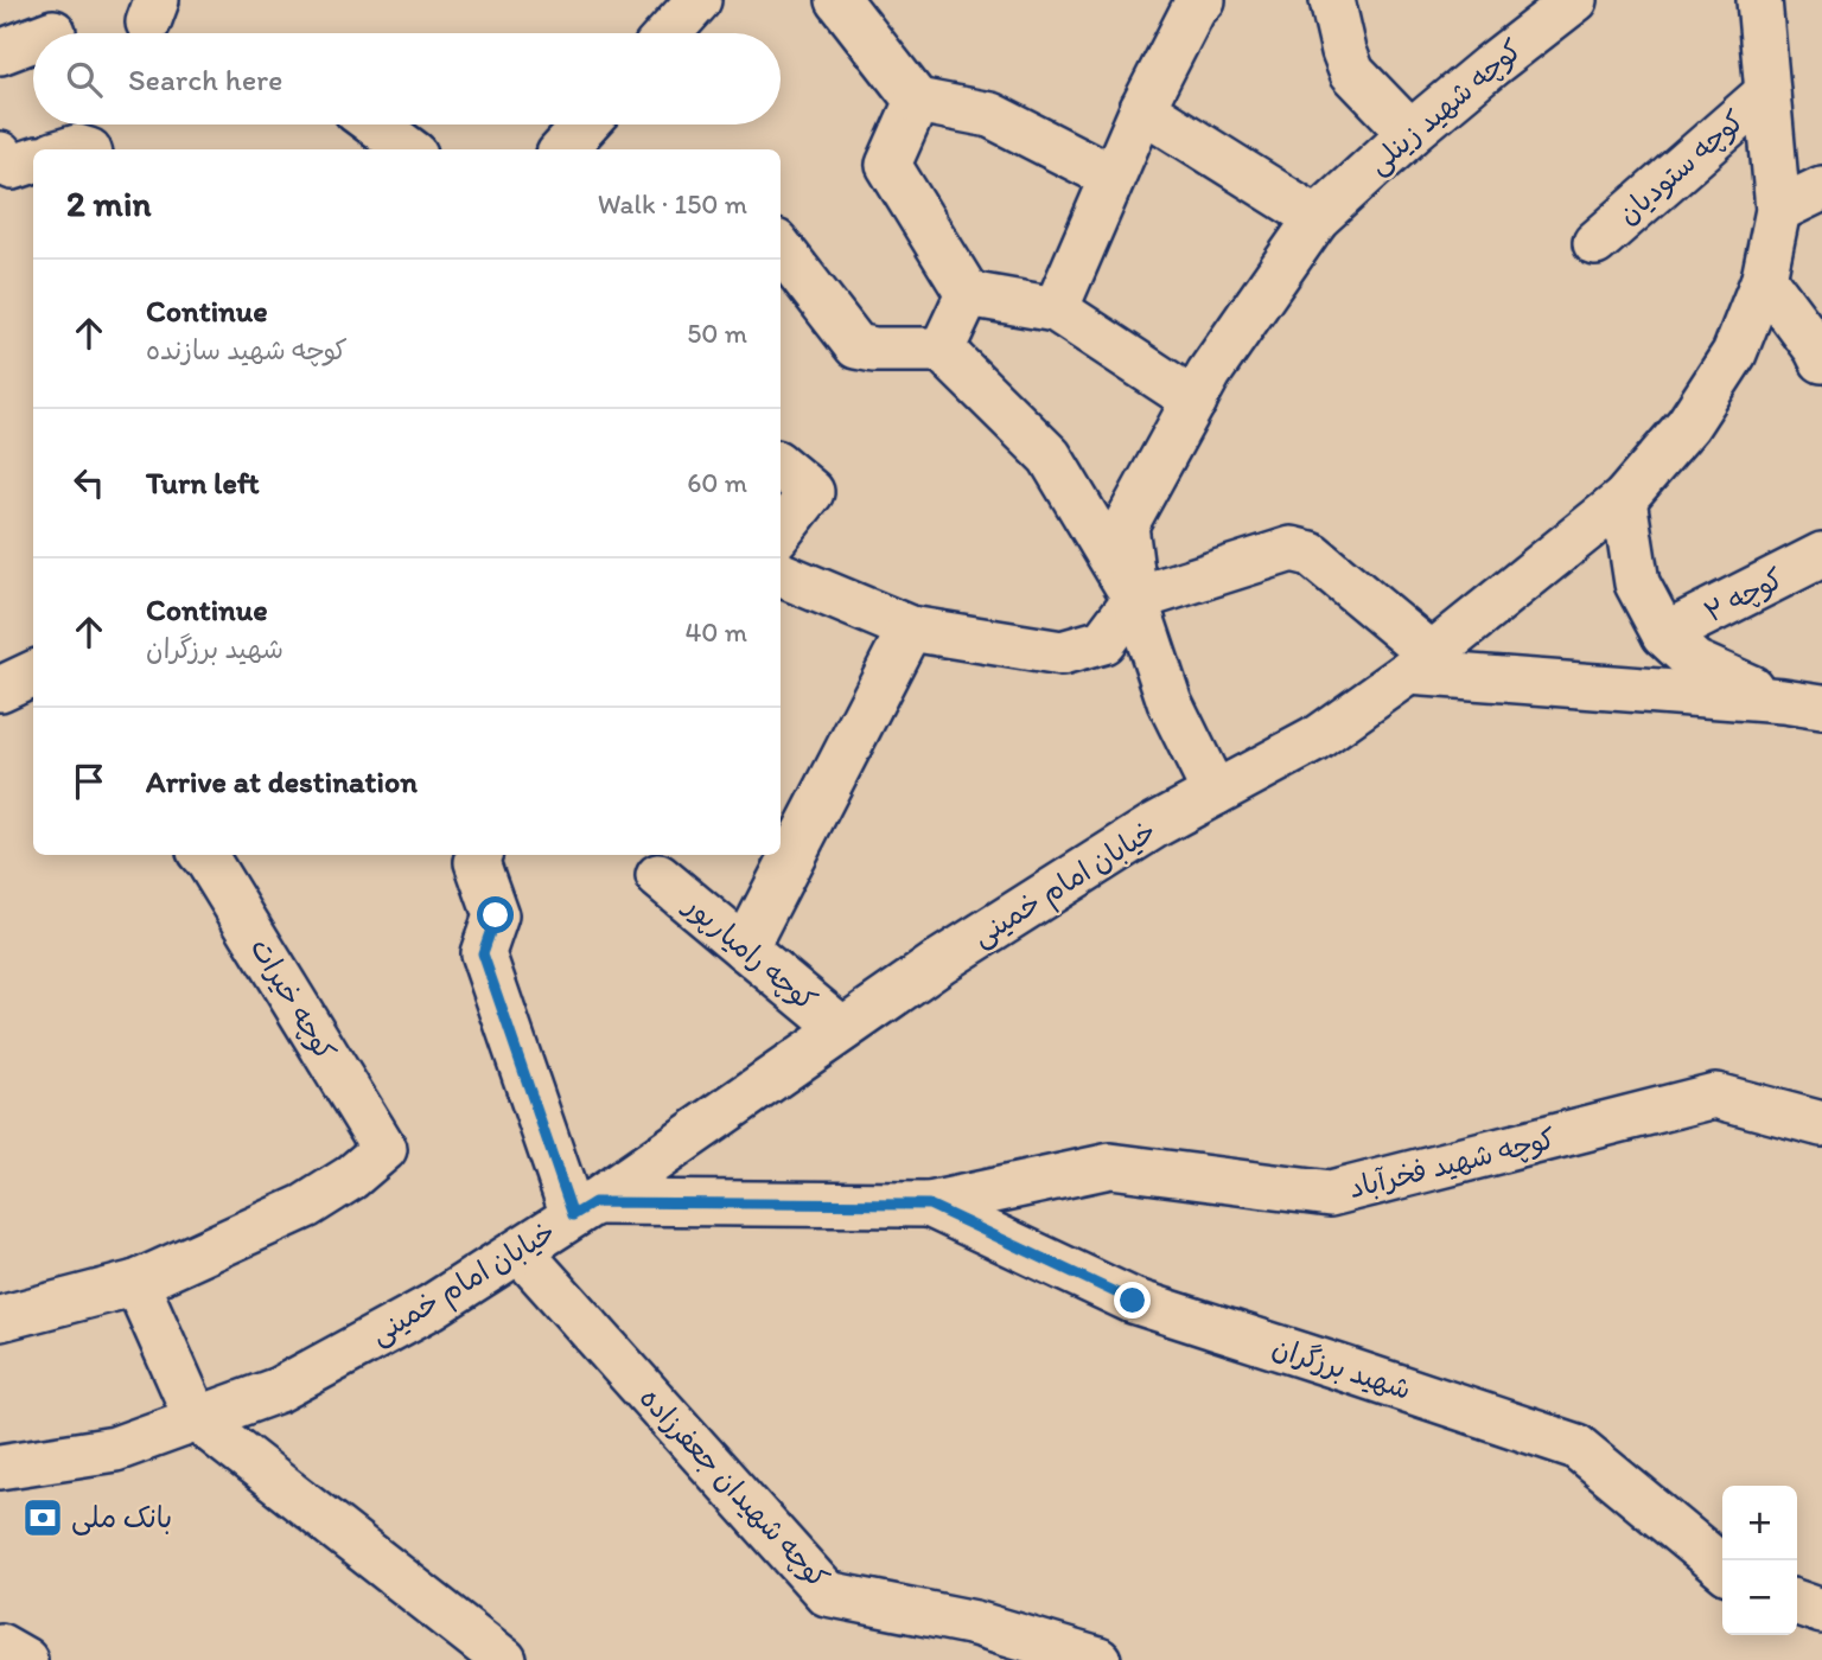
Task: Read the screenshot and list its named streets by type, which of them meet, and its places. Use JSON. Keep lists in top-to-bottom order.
{
  "streets": {
    "street": [
      "کوچه شهید زینلی",
      "کوچه ستودیان",
      "کوچه ۲",
      "خیابان امام خمینی",
      "کوچه رامیارپور",
      "کوچه خیرات",
      "کوچه شهید فخرآباد",
      "شهید برزگران",
      "کوچه شهیدان جعفرزاده"
    ]
  },
  "crossings": [
    ["کوچه ستودیان", "خیابان امام خمینی"],
    ["خیابان امام خمینی", "کوچه رامیارپور"],
    ["خیابان امام خمینی", "کوچه شهیدان جعفرزاده"],
    ["کوچه شهید فخرآباد", "شهید برزگران"]
  ],
  "places": {
    "bank": ["بانک ملی"]
  },
  "page": {
    "search": "Search here",
    "heading": ["2 min", "Walk · 150 m"],
    "list": [
      ["Continue", "کوچه شهید سازنده", "50 m"],
      ["Turn left", "60 m"],
      ["Continue", "شهید برزگران", "40 m"],
      "Arrive at destination"
    ],
    "map_buttons": ["+", "−"]
  }
}
